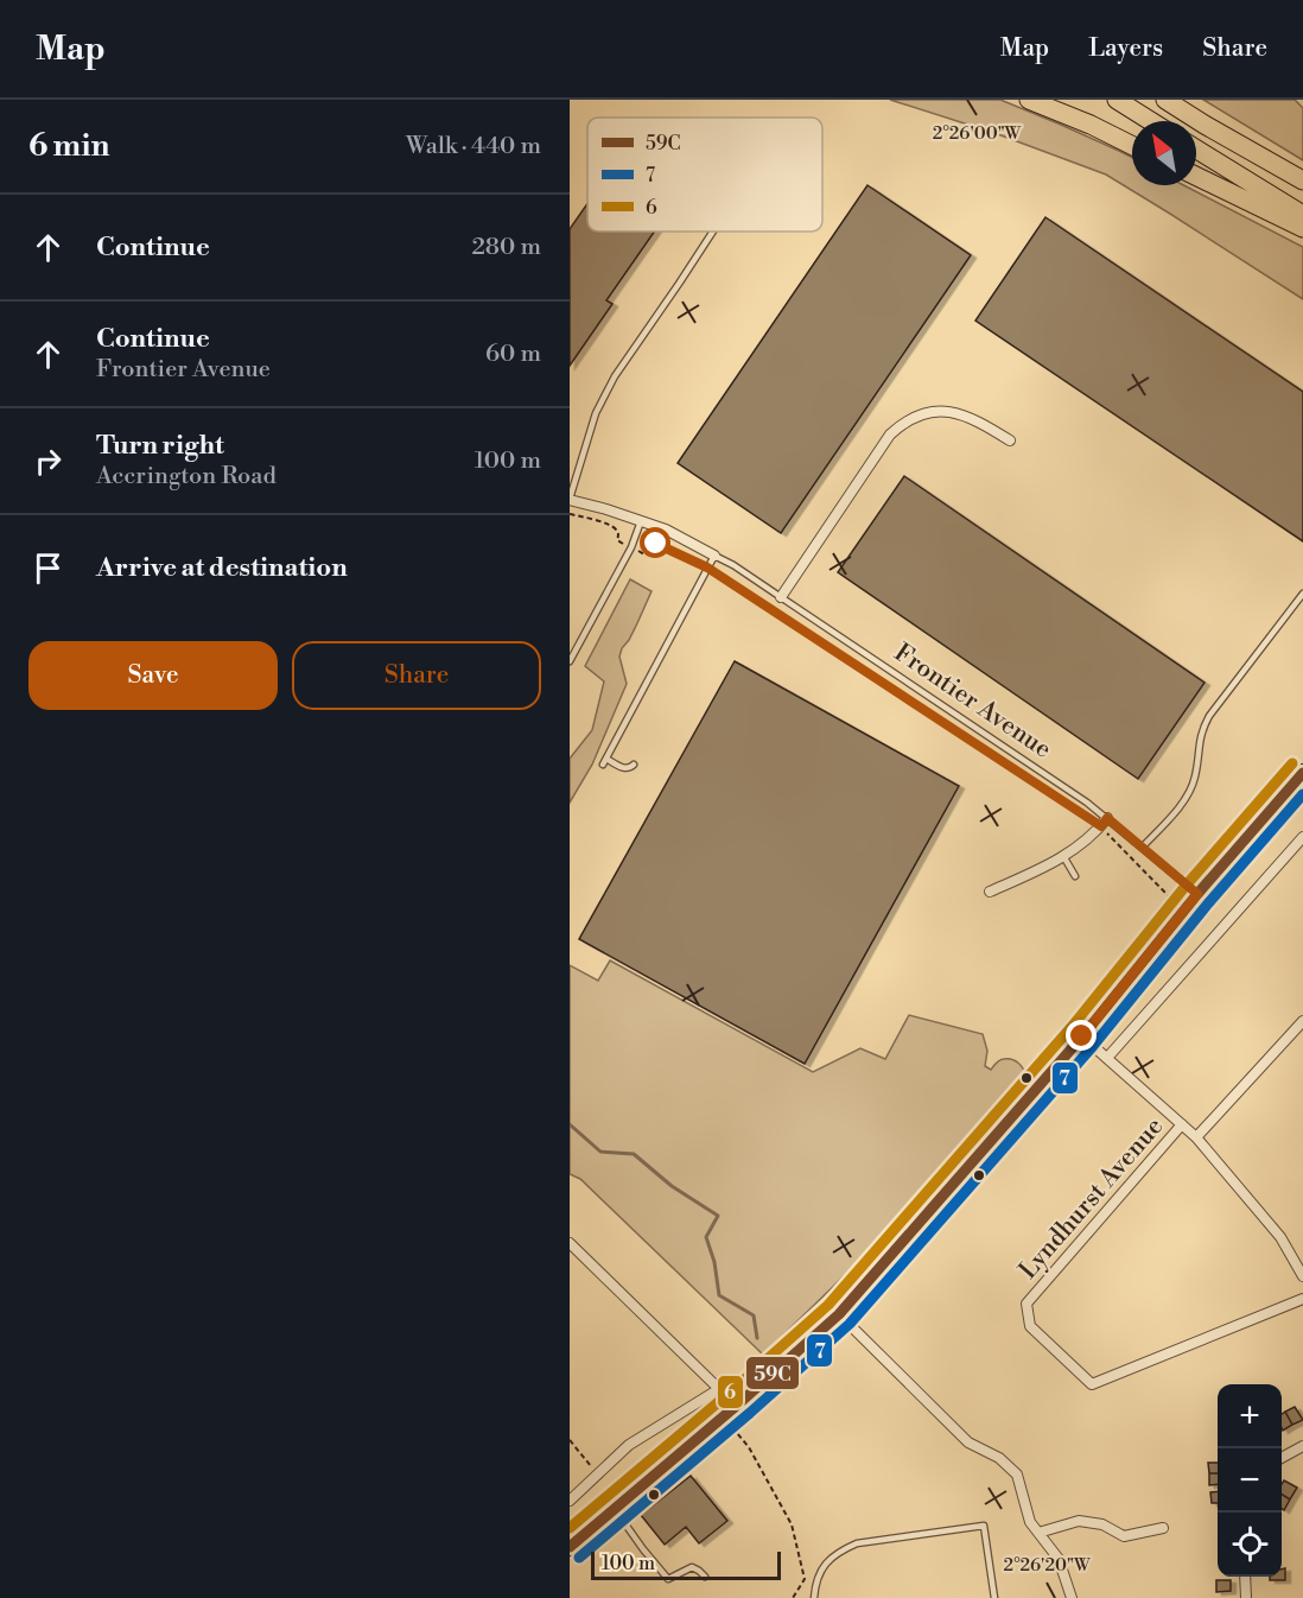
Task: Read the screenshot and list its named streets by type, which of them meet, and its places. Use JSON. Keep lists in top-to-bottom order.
{
  "streets": {
    "street": ["Lyndhurst Avenue"],
    "lane": ["Frontier Avenue"]
  },
  "lines": ["transit line 6", "transit line 59C", "transit line 7"],
  "legend": ["59C", "7", "6"],
  "scale_bar": "100 m",
  "north": "top left",
  "page": {
    "header": "Map",
    "nav": ["Map", "Layers", "Share"],
    "heading": ["6 min", "Walk · 440 m"],
    "list": [
      ["Continue", "280 m"],
      ["Continue", "Frontier Avenue", "60 m"],
      ["Turn right", "Accrington Road", "100 m"],
      "Arrive at destination"
    ],
    "buttons": ["Save", "Share"],
    "map_buttons": ["+", "−"],
    "scale": "100 m"
  },
  "coordinates": ["2°26'00\"W", "2°26'20\"W"]
}
